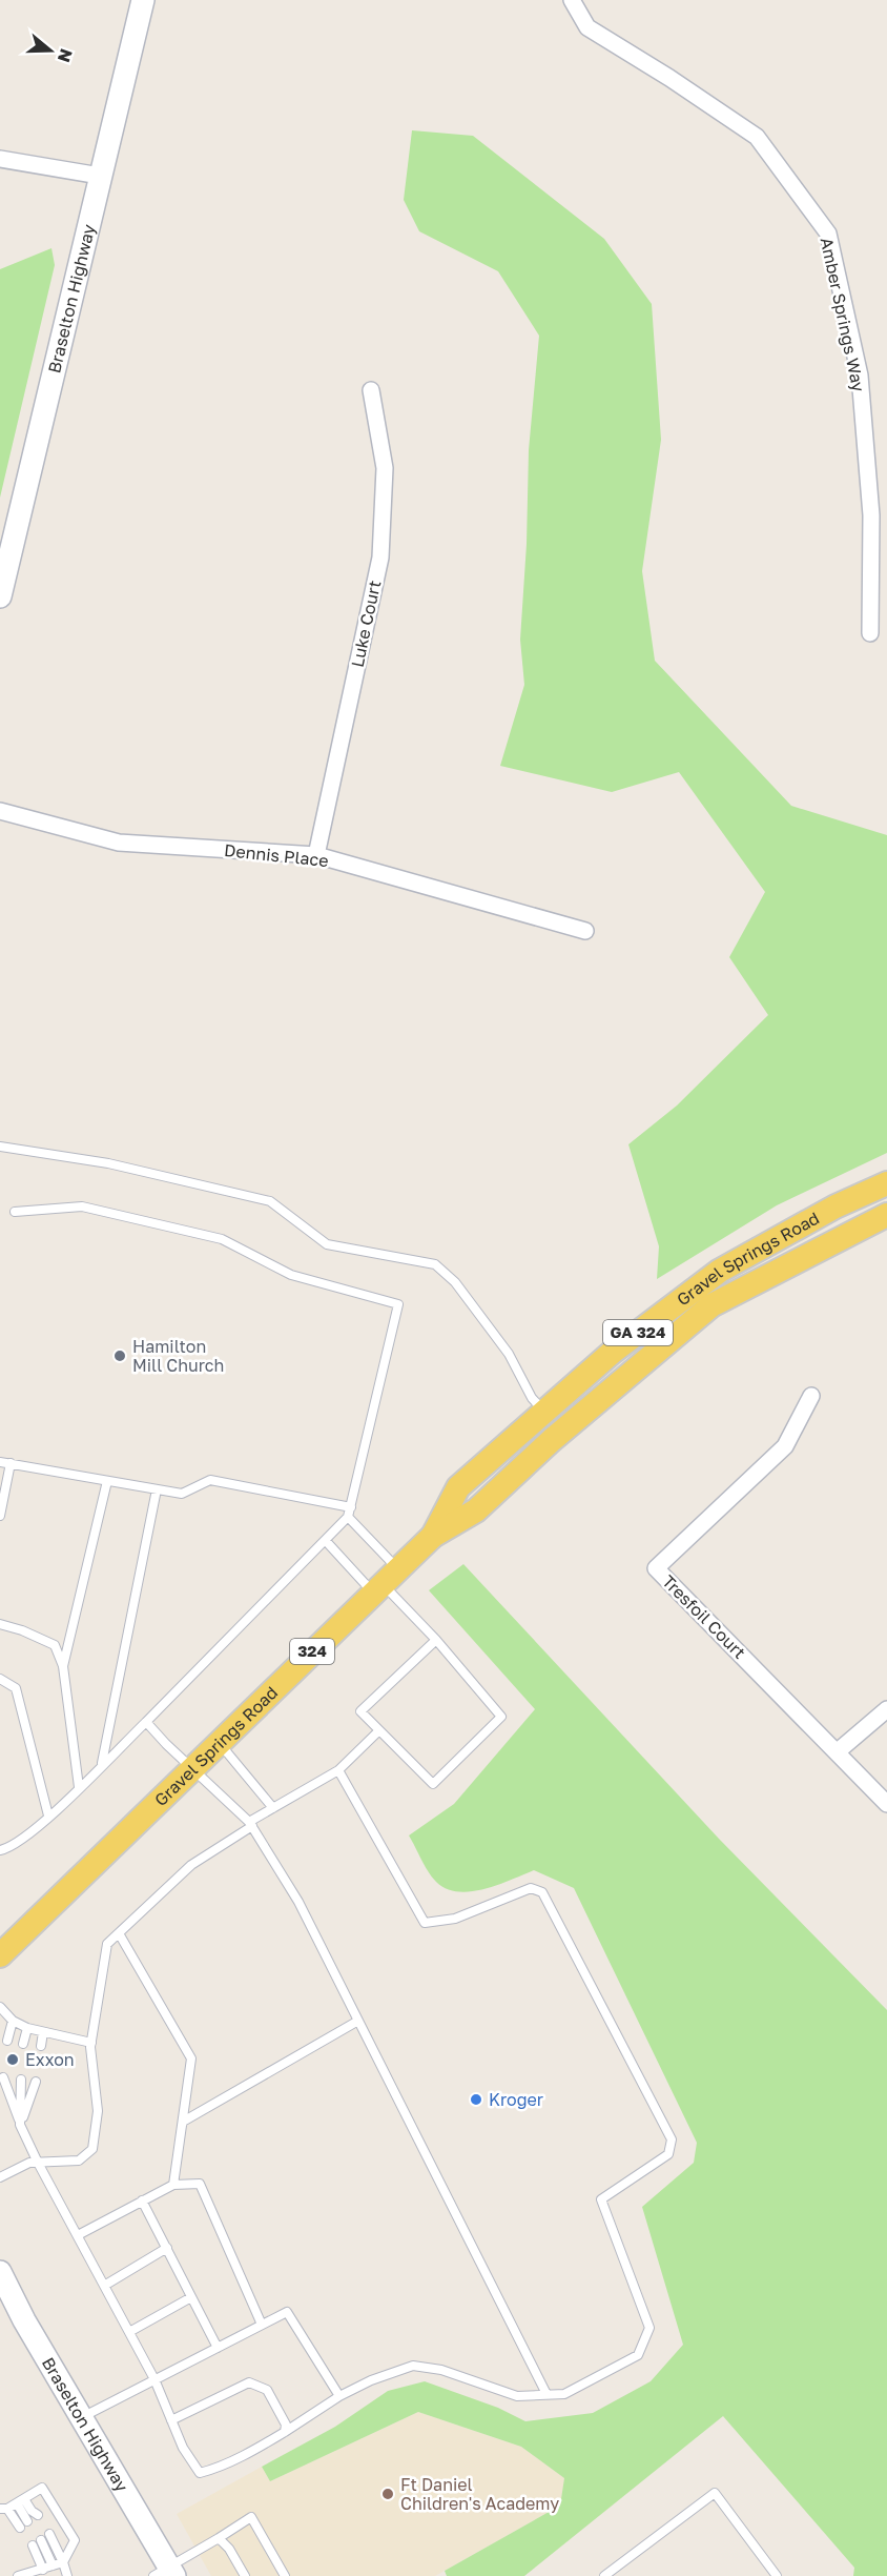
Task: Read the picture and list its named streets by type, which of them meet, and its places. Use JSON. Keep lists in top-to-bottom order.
{
  "streets": {
    "main road": [
      "Braselton Highway",
      "Gravel Springs Road",
      "GA 324",
      "324"
    ],
    "street": [
      "Amber Springs Way",
      "Luke Court",
      "Dennis Place",
      "Tresfoil Court"
    ]
  },
  "crossings": [
    ["Luke Court", "Dennis Place"]
  ],
  "places": [
    "Hamilton Mill Church",
    "Exxon",
    "Kroger",
    "Ft Daniel Children's Academy"
  ],
  "north": "right"
}
